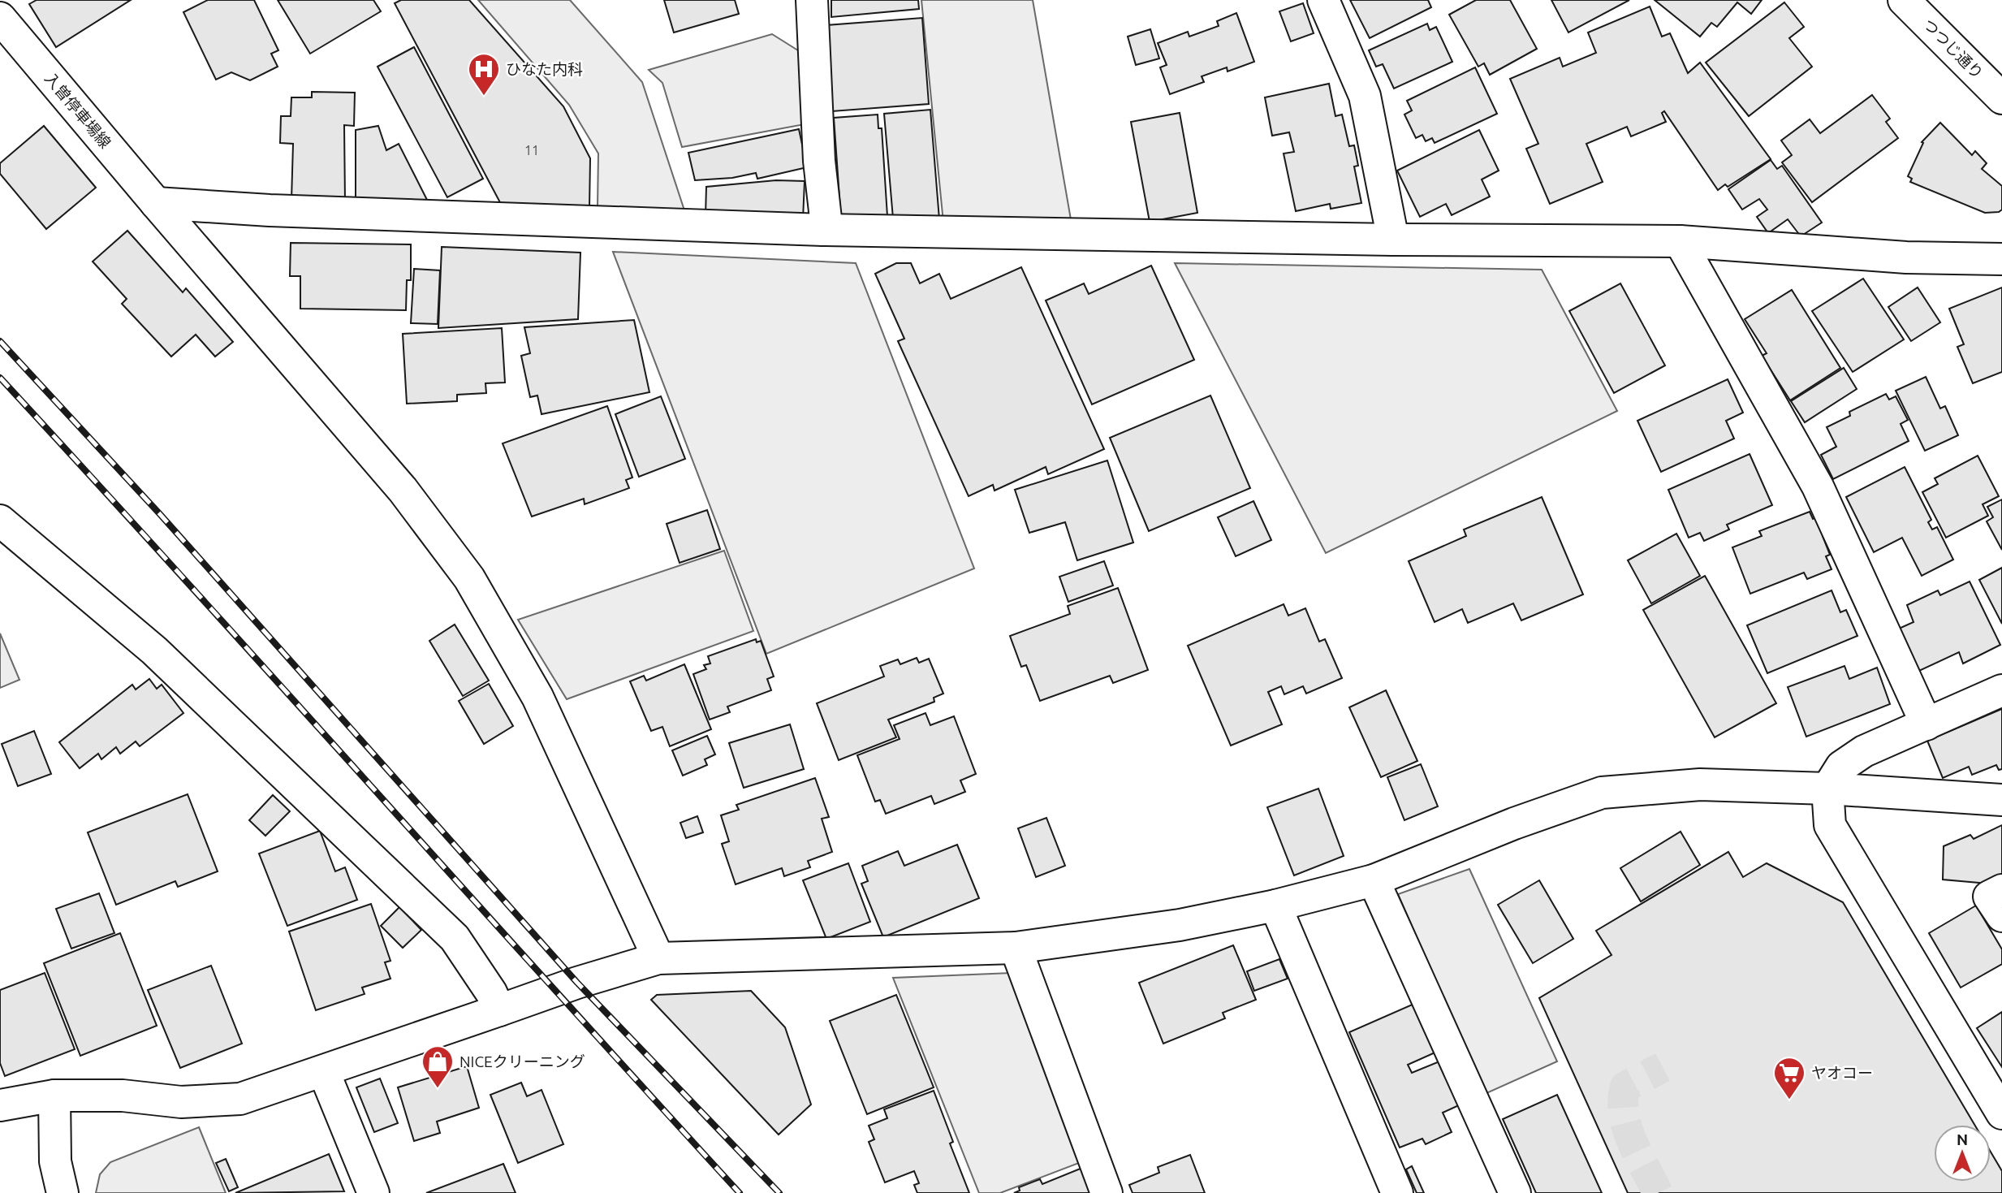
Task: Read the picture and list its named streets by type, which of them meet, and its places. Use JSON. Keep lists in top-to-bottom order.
{
  "streets": {
    "street": ["つつじ通り", "入曽停車場線"]
  },
  "places": {
    "hospital": ["ひなた内科"],
    "shop": ["NICEクリーニング"],
    "supermarket": ["ヤオコー"]
  },
  "house_numbers": ["11"],
  "north": "top"
}
